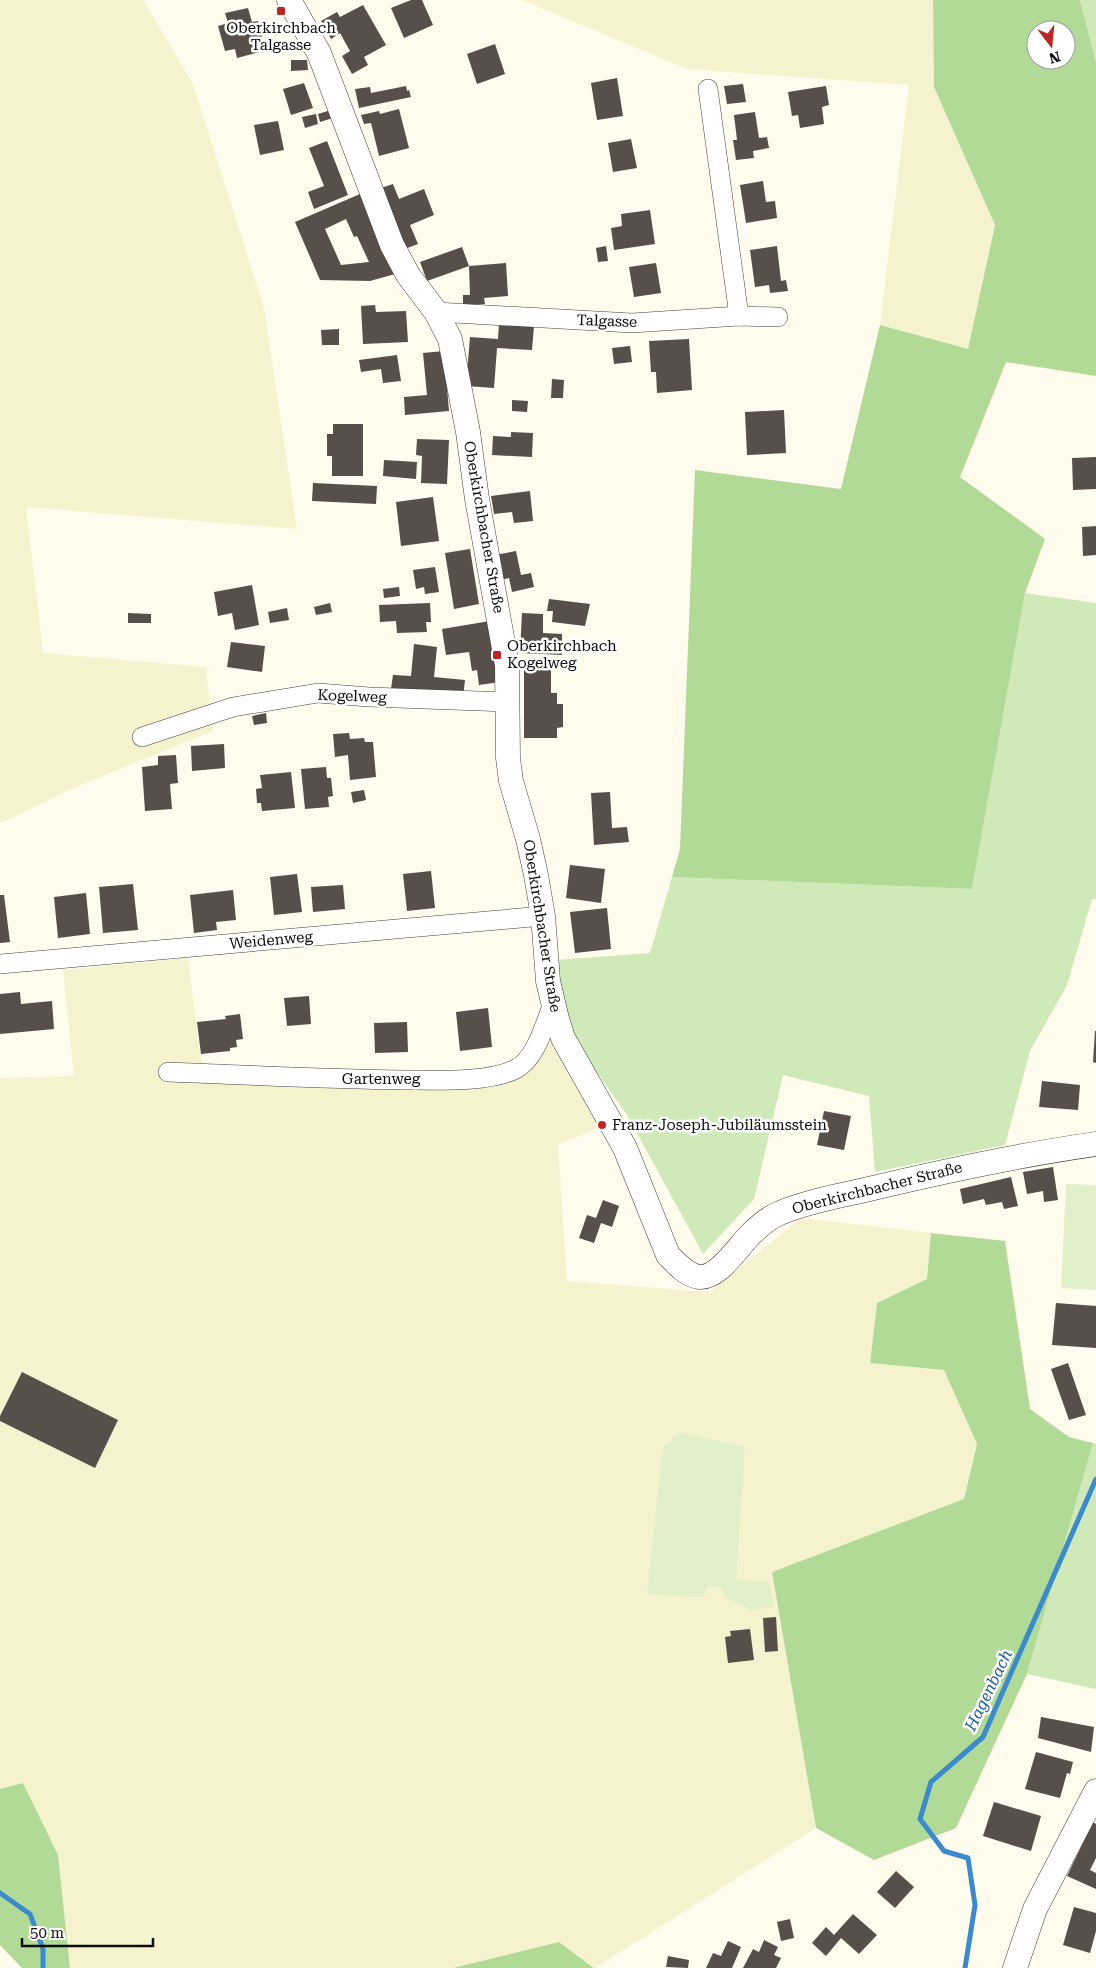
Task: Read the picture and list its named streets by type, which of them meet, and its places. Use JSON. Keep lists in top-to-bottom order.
{
  "streets": {
    "street": [
      "Talgasse",
      "Oberkirchbacher Straße",
      "Kogelweg",
      "Weidenweg",
      "Gartenweg"
    ]
  },
  "crossings": [
    ["Talgasse", "Oberkirchbacher Straße"],
    ["Oberkirchbacher Straße", "Kogelweg"],
    ["Oberkirchbacher Straße", "Weidenweg"],
    ["Oberkirchbacher Straße", "Gartenweg"]
  ],
  "water": ["Hagenbach"],
  "places": {
    "transit": ["Oberkirchbach Talgasse", "Oberkirchbach Kogelweg"],
    "other": ["Franz-Joseph-Jubiläumsstein"]
  },
  "scale_bar": "50 m",
  "north": "bottom"
}
